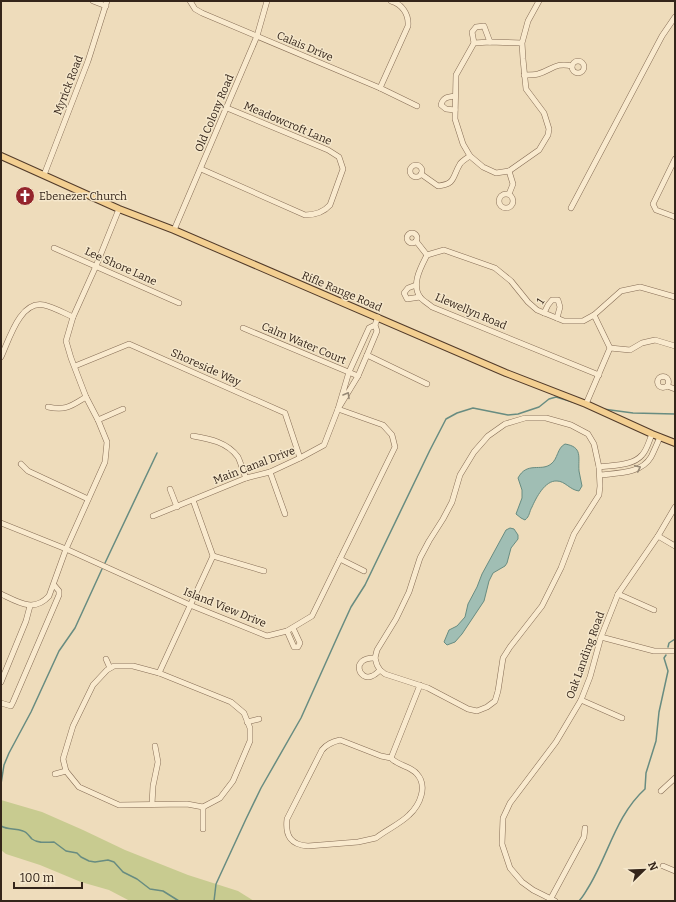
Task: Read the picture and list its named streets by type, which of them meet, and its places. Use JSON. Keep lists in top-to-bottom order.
{
  "streets": {
    "main road": ["Rifle Range Road"],
    "street": [
      "Calais Drive",
      "Myrick Road",
      "Old Colony Road",
      "Meadowcroft Lane",
      "Lee Shore Lane",
      "1",
      "Llewellyn Road",
      "Calm Water Court",
      "Shoreside Way",
      "Main Canal Drive",
      "Island View Drive",
      "Oak Landing Road"
    ]
  },
  "crossings": [
    ["Calais Drive", "Old Colony Road"],
    ["Myrick Road", "Rifle Range Road"],
    ["Old Colony Road", "Meadowcroft Lane"],
    ["Old Colony Road", "Rifle Range Road"],
    ["Rifle Range Road", "Main Canal Drive"],
    ["Calm Water Court", "Main Canal Drive"],
    ["Shoreside Way", "Main Canal Drive"],
    ["Main Canal Drive", "Island View Drive"]
  ],
  "places": {
    "church": ["Ebenezer Church"]
  },
  "scale_bar": "100 m",
  "north": "top right"
}
